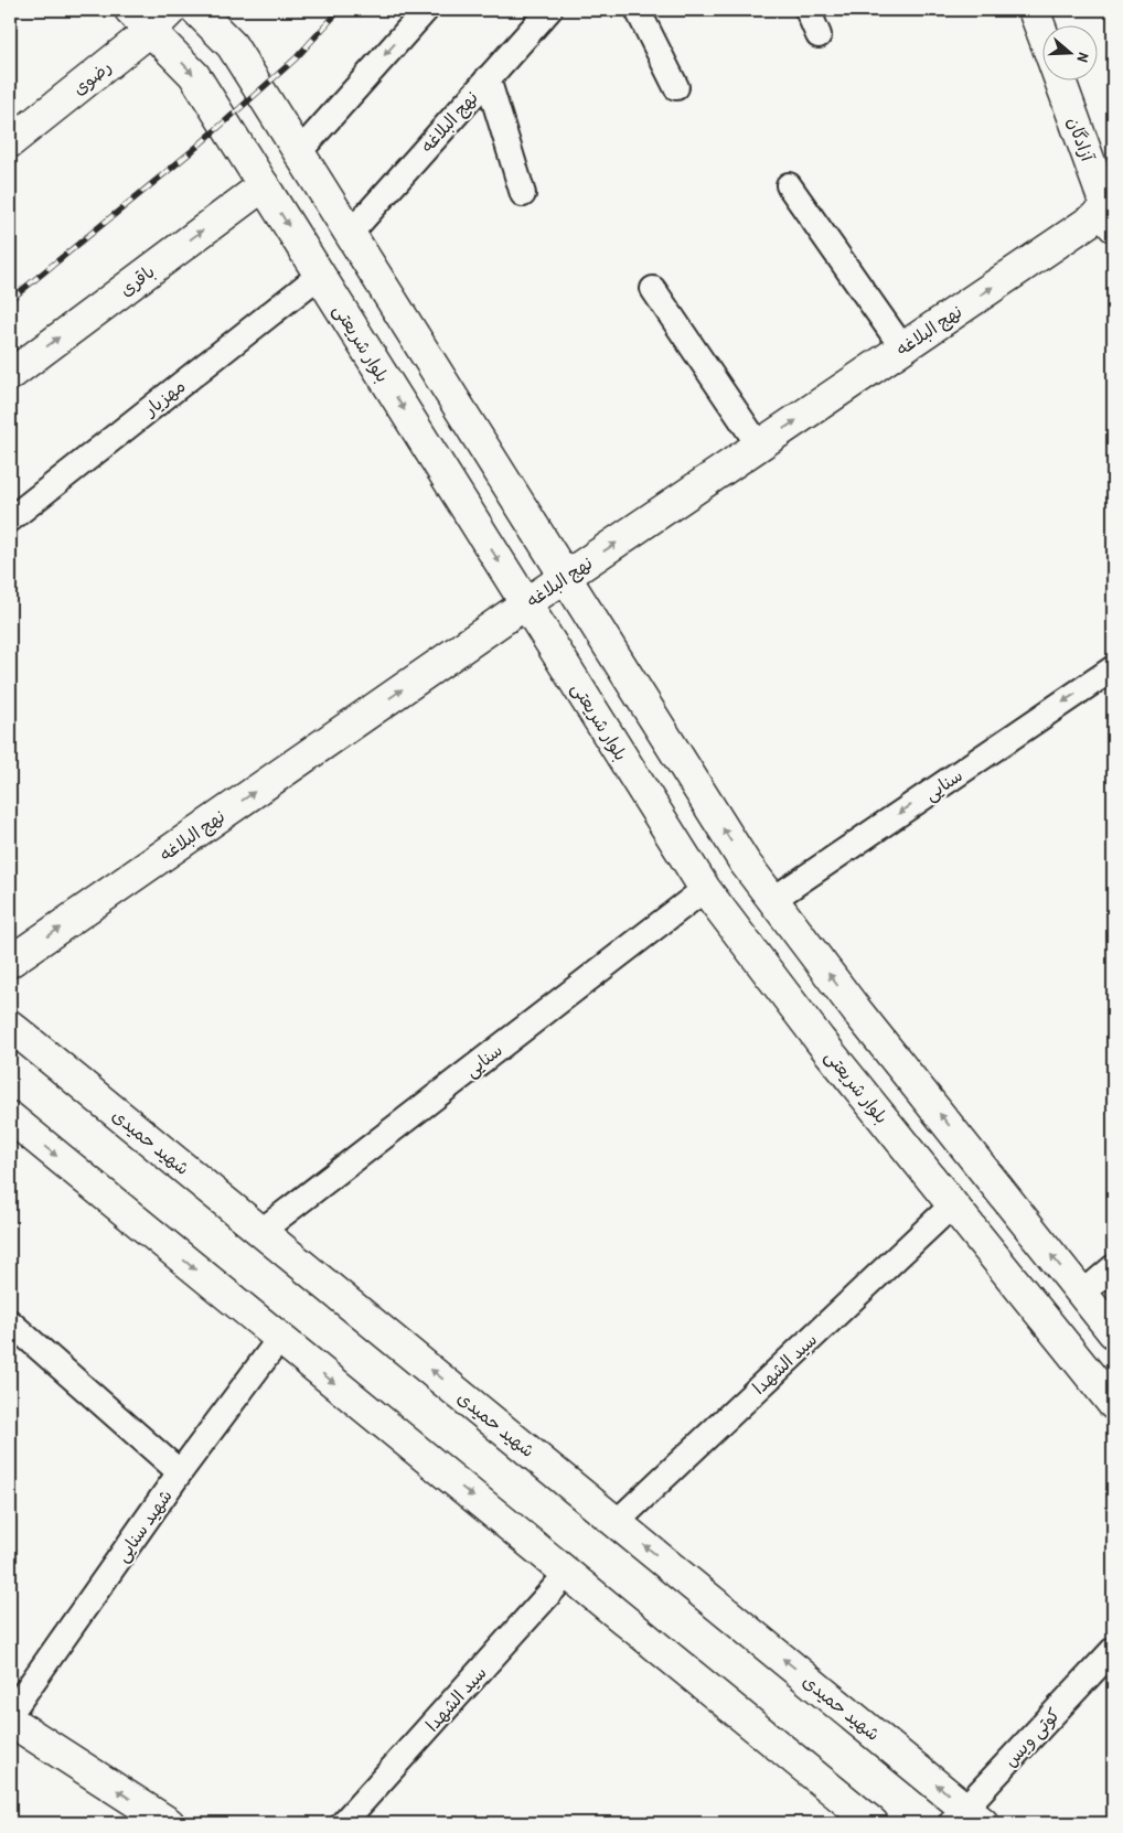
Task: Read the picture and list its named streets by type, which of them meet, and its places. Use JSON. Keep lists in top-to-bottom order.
{
  "streets": {
    "main road": [
      "رضوی",
      "نهج البلاغه",
      "آزادگان",
      "باقری",
      "بلوار شریعتی",
      "شهید حمیدی"
    ],
    "street": [
      "مهزیار",
      "سنایی",
      "سید الشهدا",
      "شهید سنایی",
      "کوتی ویس"
    ]
  },
  "crossings": [
    ["رضوی", "بلوار شریعتی"],
    ["نهج البلاغه", "آزادگان"],
    ["نهج البلاغه", "بلوار شریعتی"],
    ["باقری", "بلوار شریعتی"],
    ["بلوار شریعتی", "مهزیار"],
    ["بلوار شریعتی", "سنایی"],
    ["بلوار شریعتی", "سید الشهدا"],
    ["سنایی", "شهید حمیدی"],
    ["شهید حمیدی", "سید الشهدا"],
    ["شهید حمیدی", "کوتی ویس"]
  ],
  "one_way": ["نهج البلاغه", "باقری", "سنایی"],
  "north": "right"
}
